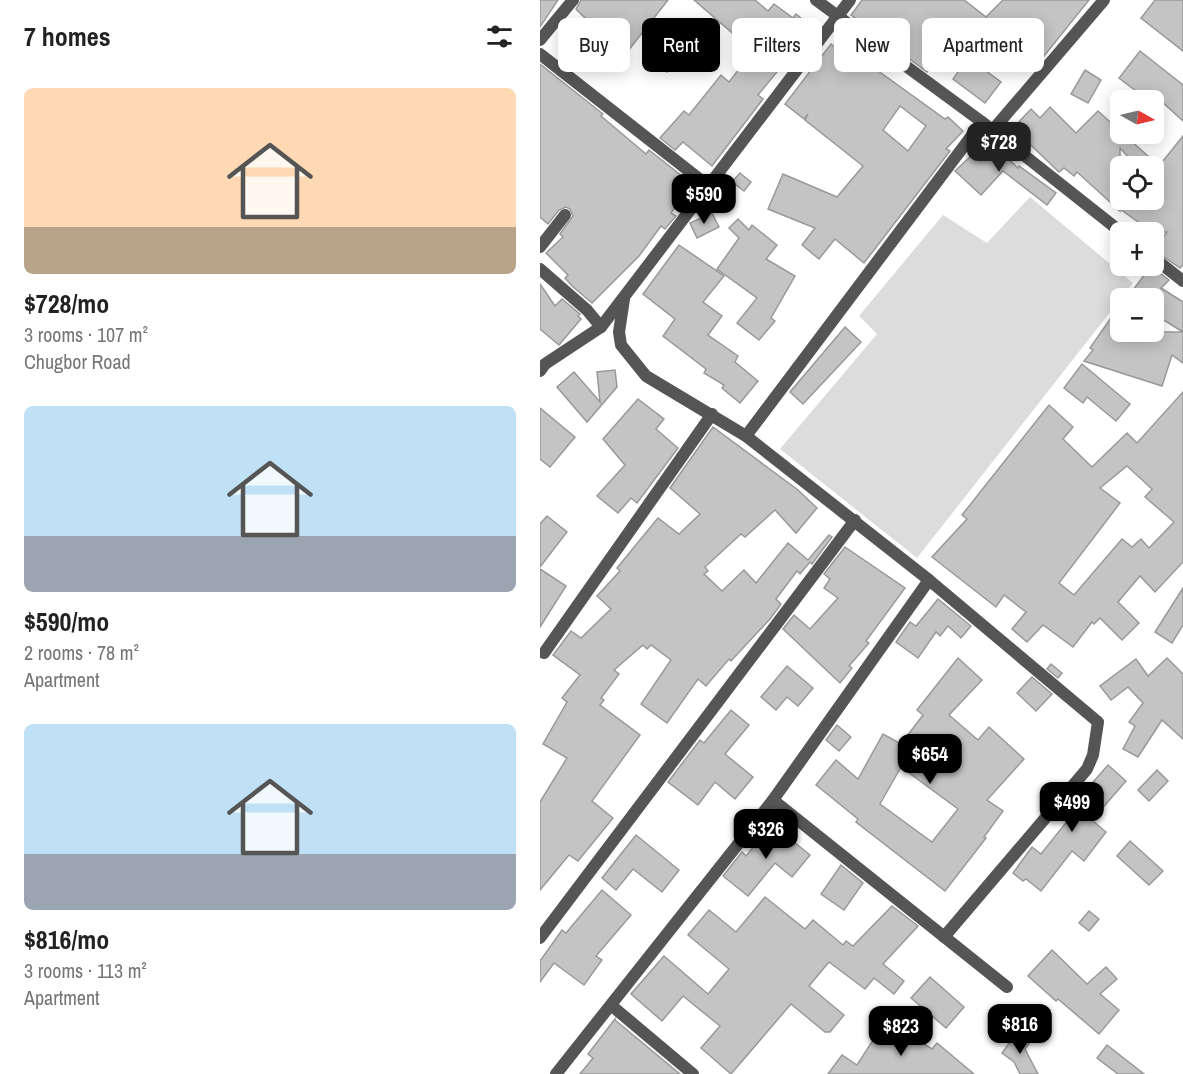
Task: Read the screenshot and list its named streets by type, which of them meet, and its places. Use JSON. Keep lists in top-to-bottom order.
{
  "north": "right",
  "page": {
    "heading": "7 homes",
    "chip": [
      "Buy",
      "Rent",
      "Filters",
      "New",
      "Apartment"
    ],
    "list": [
      {
        "name": "$728/mo",
        "note": "3 rooms · 107 m² · Chugbor Road"
      },
      {
        "name": "$590/mo",
        "note": "2 rooms · 78 m² · Apartment"
      },
      {
        "name": "$816/mo",
        "note": "3 rooms · 113 m² · Apartment"
      }
    ],
    "map_buttons": ["+", "−"],
    "price": [
      "$728",
      "$590",
      "$654",
      "$499",
      "$326",
      "$816",
      "$823"
    ]
  }
}
